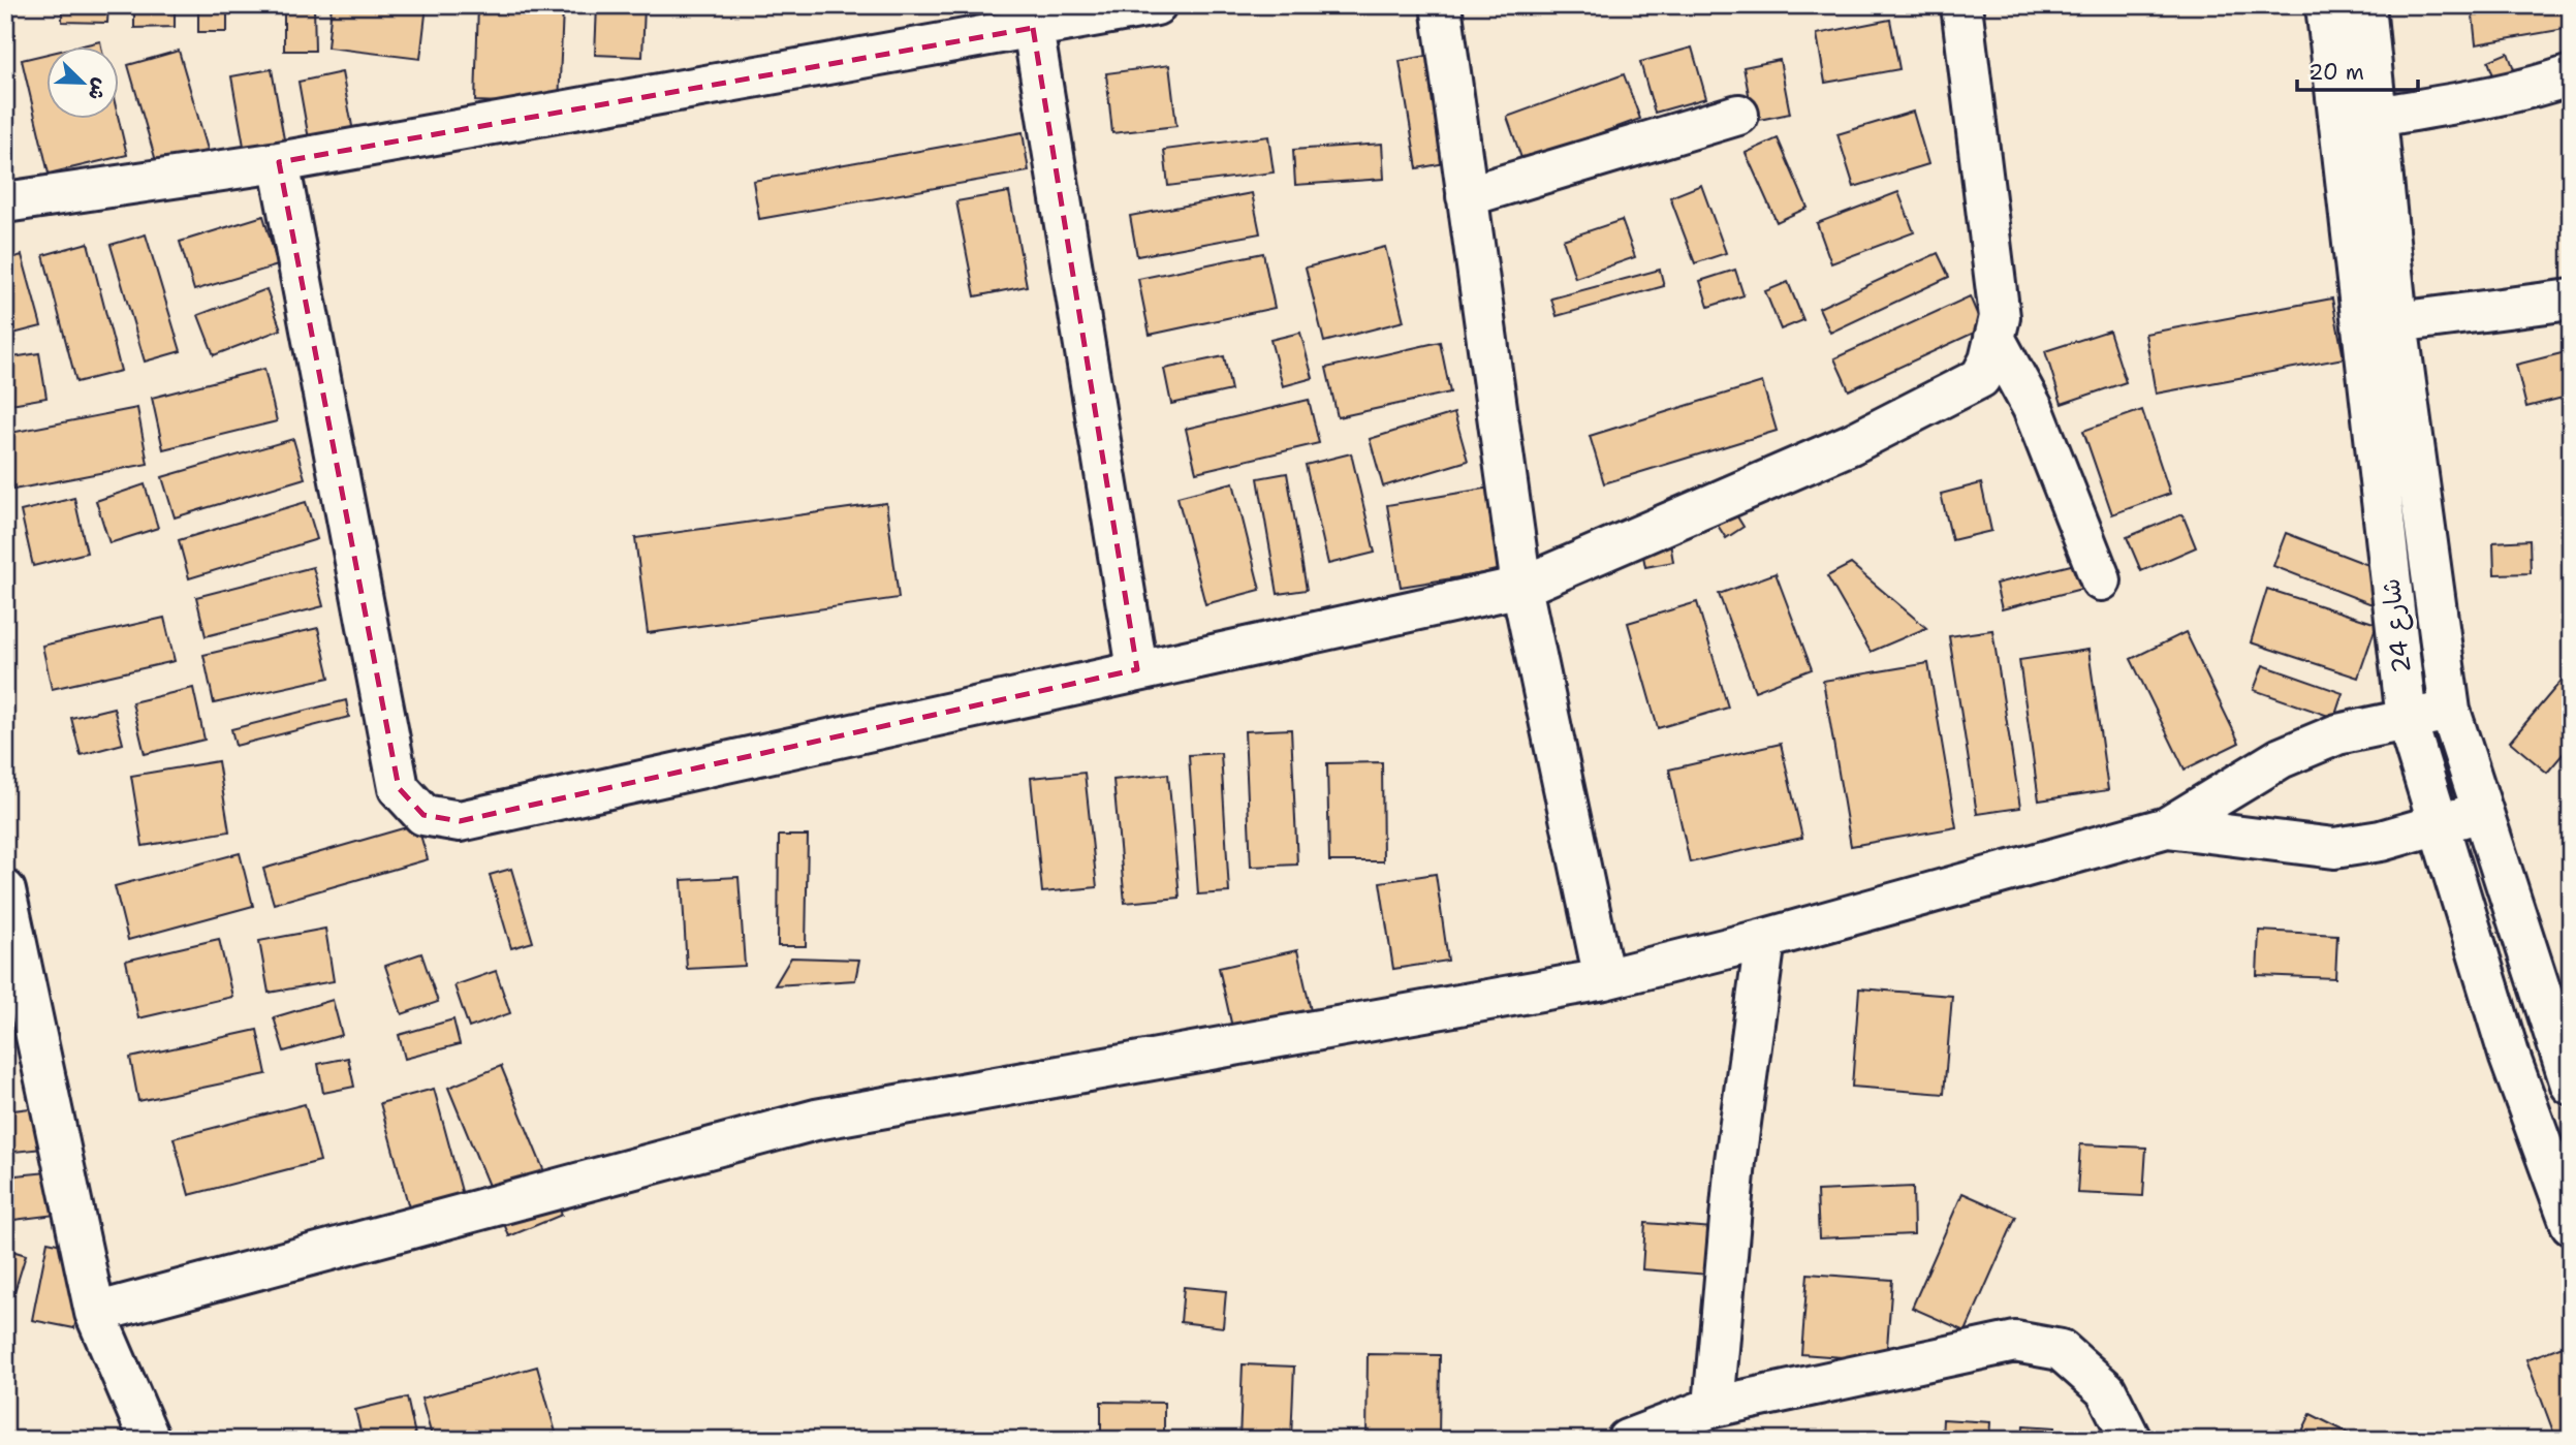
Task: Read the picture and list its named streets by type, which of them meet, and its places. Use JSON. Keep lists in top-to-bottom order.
{
  "streets": {
    "street": ["شارع 24"]
  },
  "scale_bar": "20 m",
  "north": "bottom right"
}
